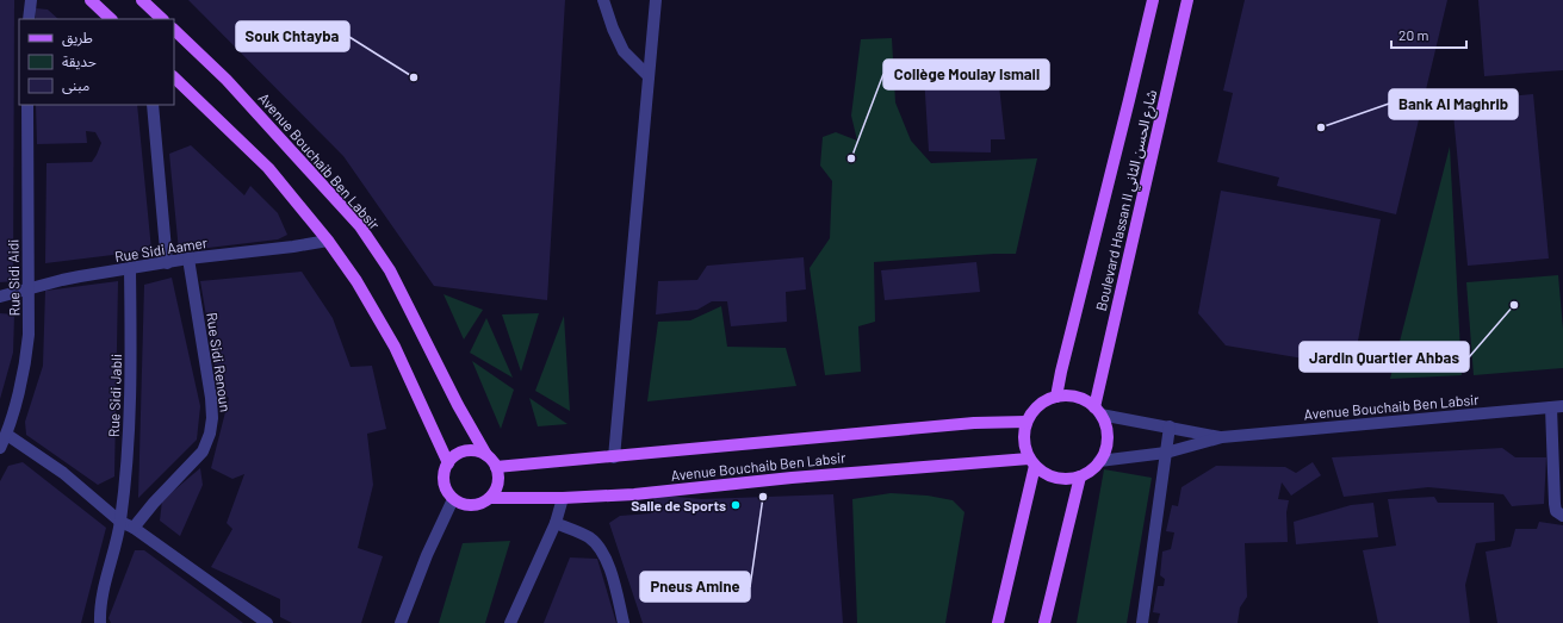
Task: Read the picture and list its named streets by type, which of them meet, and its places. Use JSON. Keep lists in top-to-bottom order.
{
  "streets": {
    "main road": ["Avenue Bouchaib Ben Labsir", "Boulevard Hassan II شارع الحسن الثاني"],
    "street": [
      "Rue Sidi Aamer",
      "Rue Sidi Aidi",
      "Rue Sidi Renoun",
      "Rue Sidi Jabli"
    ]
  },
  "crossings": [
    ["Avenue Bouchaib Ben Labsir", "Boulevard Hassan II شارع الحسن الثاني"],
    ["Rue Sidi Aamer", "Rue Sidi Aidi"],
    ["Rue Sidi Aamer", "Rue Sidi Renoun"],
    ["Rue Sidi Aamer", "Rue Sidi Jabli"]
  ],
  "places": [
    "Souk Chtayba",
    "Bank Al Maghrib",
    "Collège Moulay Ismail",
    "Jardin Quartier Ahbas",
    "Pneus Amine",
    "Salle de Sports"
  ],
  "legend": ["طريق", "حديقة", "مبنى"],
  "scale_bar": "20 m"
}
